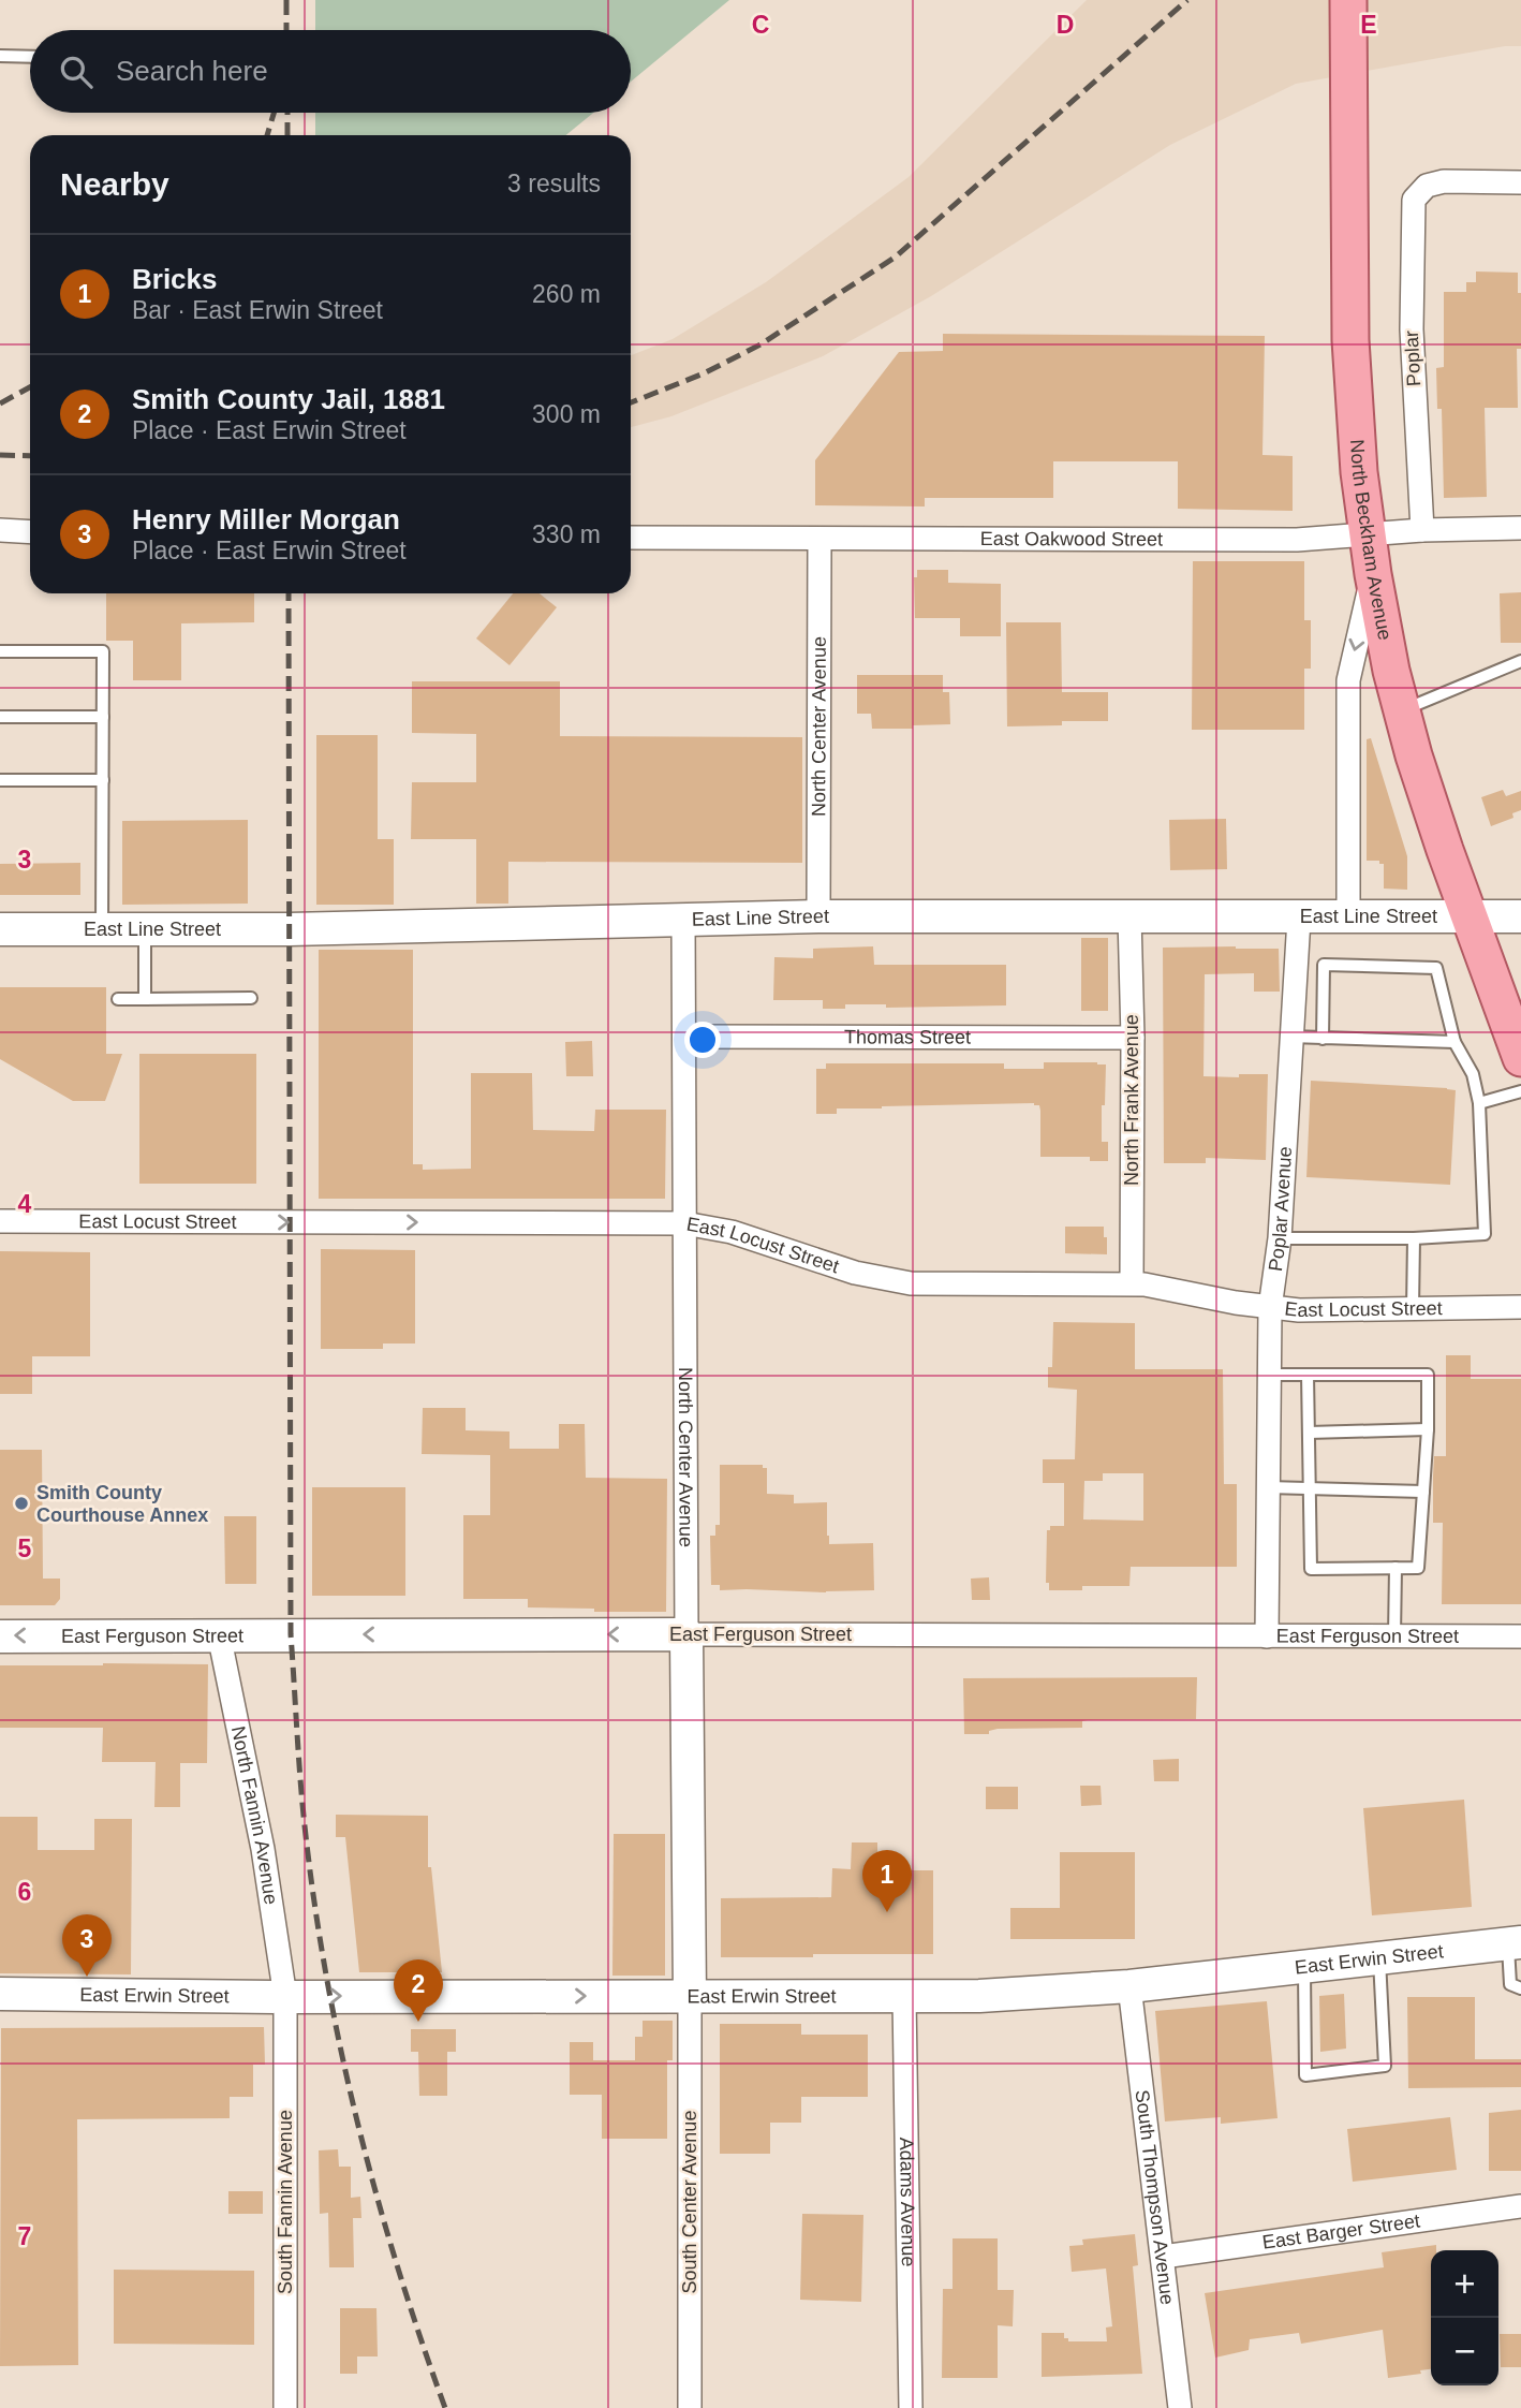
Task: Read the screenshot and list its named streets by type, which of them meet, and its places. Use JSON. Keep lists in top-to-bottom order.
{
  "streets": {
    "main road": [
      "North Beckham Avenue",
      "North Center Avenue",
      "East Line Street",
      "East Ferguson Street",
      "East Erwin Street"
    ],
    "street": [
      "Poplar",
      "East Oakwood Street",
      "Thomas Street",
      "North Frank Avenue",
      "Poplar Avenue",
      "East Locust Street",
      "North Fannin Avenue",
      "South Thompson Avenue",
      "South Fannin Avenue",
      "South Center Avenue",
      "Adams Avenue",
      "East Barger Street"
    ]
  },
  "crossings": [
    ["Poplar", "East Oakwood Street"],
    ["East Oakwood Street", "North Beckham Avenue"],
    ["East Oakwood Street", "North Center Avenue"],
    ["North Beckham Avenue", "East Line Street"],
    ["North Center Avenue", "East Line Street"],
    ["North Center Avenue", "Thomas Street"],
    ["North Center Avenue", "East Locust Street"],
    ["North Center Avenue", "East Ferguson Street"],
    ["North Center Avenue", "East Erwin Street"],
    ["North Center Avenue", "South Center Avenue"],
    ["East Line Street", "North Frank Avenue"],
    ["East Line Street", "Poplar Avenue"],
    ["Thomas Street", "North Frank Avenue"],
    ["North Frank Avenue", "East Locust Street"],
    ["Poplar Avenue", "East Locust Street"],
    ["Poplar Avenue", "East Ferguson Street"],
    ["East Ferguson Street", "North Fannin Avenue"],
    ["North Fannin Avenue", "East Erwin Street"],
    ["North Fannin Avenue", "South Fannin Avenue"],
    ["East Erwin Street", "South Thompson Avenue"],
    ["East Erwin Street", "South Fannin Avenue"],
    ["East Erwin Street", "South Center Avenue"],
    ["East Erwin Street", "Adams Avenue"],
    ["South Thompson Avenue", "East Barger Street"]
  ],
  "one_way": ["East Locust Street", "East Ferguson Street"],
  "places": ["Smith County Courthouse Annex"],
  "page": {
    "search": "Search here",
    "heading": ["Nearby", "3 results"],
    "list": [
      {
        "mark": "1",
        "name": "Bricks",
        "note": "Bar · East Erwin Street",
        "value": "260 m"
      },
      {
        "mark": "2",
        "name": "Smith County Jail, 1881",
        "note": "Place · East Erwin Street",
        "value": "300 m"
      },
      {
        "mark": "3",
        "name": "Henry Miller Morgan",
        "note": "Place · East Erwin Street",
        "value": "330 m"
      }
    ],
    "pins": ["1", "3", "2"],
    "map_buttons": ["+", "−"]
  },
  "grid": {
    "columns": ["C", "D", "E"],
    "rows": [
      "3",
      "4",
      "5",
      "6",
      "7"
    ]
  }
}
